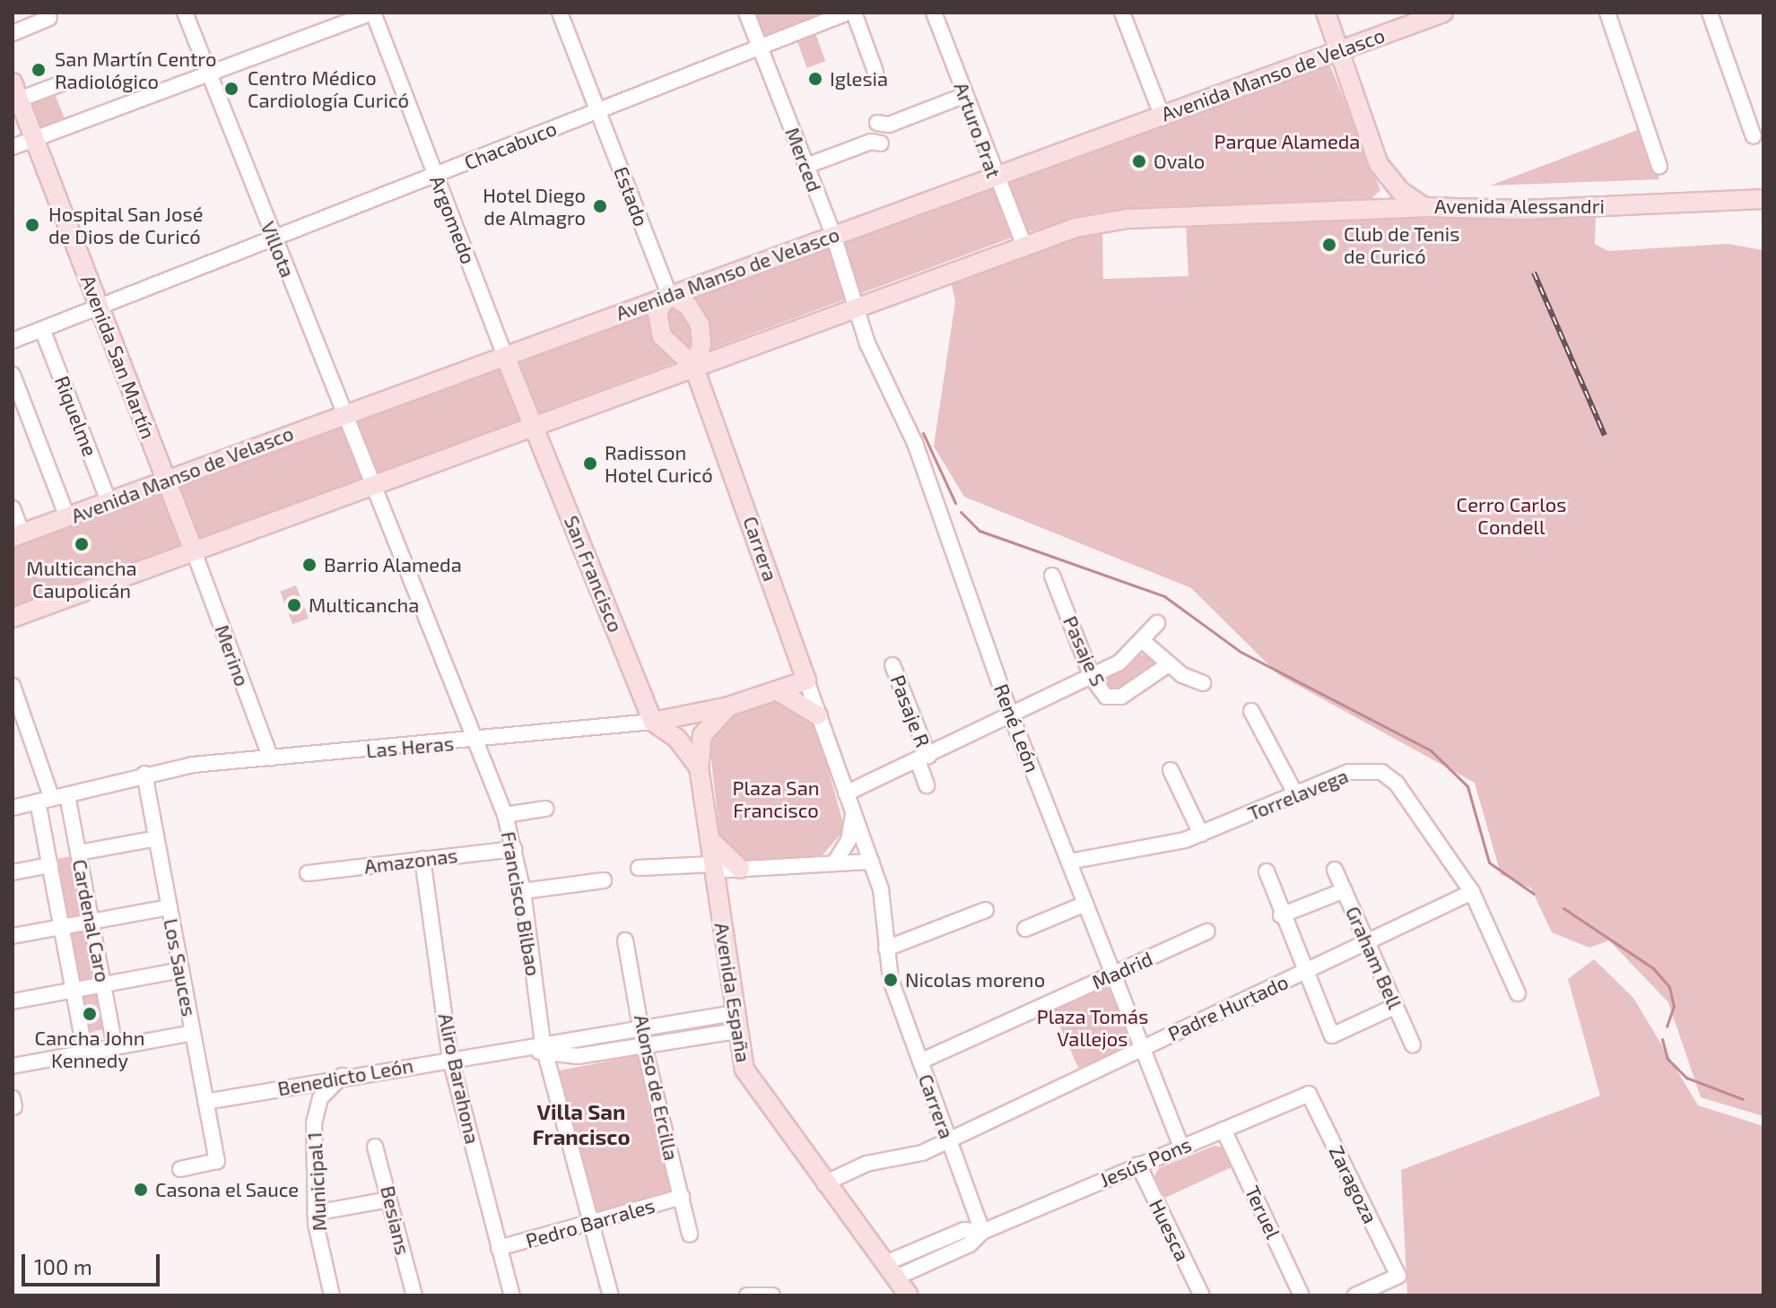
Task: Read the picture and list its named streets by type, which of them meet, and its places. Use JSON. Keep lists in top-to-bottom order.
{
  "streets": {
    "main road": [
      "Avenida Manso de Velasco",
      "Avenida Alessandri",
      "Argomedo",
      "Avenida San Martín",
      "Carrera",
      "San Francisco",
      "Las Heras",
      "Avenida España"
    ],
    "street": [
      "Arturo Prat",
      "Chacabuco",
      "Merced",
      "Estado",
      "Villota",
      "Riquelme",
      "Pasaje S",
      "Merino",
      "Pasaje R",
      "René León",
      "Torrelavega",
      "Amazonas",
      "Francisco Bilbao",
      "Cardenal Caro",
      "Graham Bell",
      "Los Sauces",
      "Madrid",
      "Padre Hurtado",
      "Benedicto León",
      "Aliro Barahona",
      "Alonso de Ercilla",
      "Jesús Pons",
      "Municipal 1",
      "Zaragoza",
      "Teruel",
      "Besians",
      "Pedro Barrales",
      "Huesca"
    ]
  },
  "crossings": [
    ["Avenida Manso de Velasco", "Arturo Prat"],
    ["Avenida Manso de Velasco", "Merced"],
    ["Avenida Manso de Velasco", "Estado"],
    ["Avenida Manso de Velasco", "Avenida Alessandri"],
    ["Avenida Manso de Velasco", "Argomedo"],
    ["Avenida Manso de Velasco", "Villota"],
    ["Avenida Manso de Velasco", "Avenida San Martín"],
    ["Avenida Manso de Velasco", "Riquelme"],
    ["Avenida Manso de Velasco", "Carrera"],
    ["Chacabuco", "Merced"],
    ["Chacabuco", "Estado"],
    ["Chacabuco", "Argomedo"],
    ["Chacabuco", "Villota"],
    ["Chacabuco", "Avenida San Martín"],
    ["Chacabuco", "Riquelme"],
    ["Merced", "René León"],
    ["Estado", "Carrera"],
    ["Argomedo", "San Francisco"],
    ["Villota", "Francisco Bilbao"],
    ["Avenida San Martín", "Merino"],
    ["Carrera", "Las Heras"],
    ["Carrera", "Madrid"],
    ["Carrera", "Avenida España"],
    ["Carrera", "Padre Hurtado"],
    ["Carrera", "Jesús Pons"],
    ["San Francisco", "Las Heras"],
    ["San Francisco", "Avenida España"],
    ["Merino", "Las Heras"],
    ["René León", "Torrelavega"],
    ["René León", "Madrid"],
    ["René León", "Padre Hurtado"],
    ["René León", "Jesús Pons"],
    ["Las Heras", "Francisco Bilbao"],
    ["Las Heras", "Cardenal Caro"],
    ["Las Heras", "Los Sauces"],
    ["Las Heras", "Avenida España"],
    ["Torrelavega", "Padre Hurtado"],
    ["Amazonas", "Francisco Bilbao"],
    ["Amazonas", "Aliro Barahona"],
    ["Francisco Bilbao", "Benedicto León"],
    ["Francisco Bilbao", "Pedro Barrales"],
    ["Graham Bell", "Padre Hurtado"],
    ["Los Sauces", "Benedicto León"],
    ["Avenida España", "Padre Hurtado"],
    ["Avenida España", "Benedicto León"],
    ["Avenida España", "Jesús Pons"],
    ["Benedicto León", "Aliro Barahona"],
    ["Benedicto León", "Alonso de Ercilla"],
    ["Benedicto León", "Municipal 1"],
    ["Aliro Barahona", "Pedro Barrales"],
    ["Alonso de Ercilla", "Pedro Barrales"],
    ["Jesús Pons", "Zaragoza"],
    ["Jesús Pons", "Teruel"],
    ["Jesús Pons", "Huesca"]
  ],
  "districts": ["Villa San Francisco"],
  "parks": [
    "Parque Alameda",
    "Cerro Carlos Condell",
    "Plaza San Francisco",
    "Plaza Tomás Vallejos"
  ],
  "places": [
    "San Martín Centro Radiológico",
    "Iglesia",
    "Centro Médico Cardiología Curicó",
    "Ovalo",
    "Hotel Diego de Almagro",
    "Hospital San José de Dios de Curicó",
    "Club de Tenis de Curicó",
    "Radisson Hotel Curicó",
    "Multicancha Caupolicán",
    "Barrio Alameda",
    "Multicancha",
    "Nicolas moreno",
    "Cancha John Kennedy",
    "Casona el Sauce"
  ],
  "scale_bar": "100 m"
}
